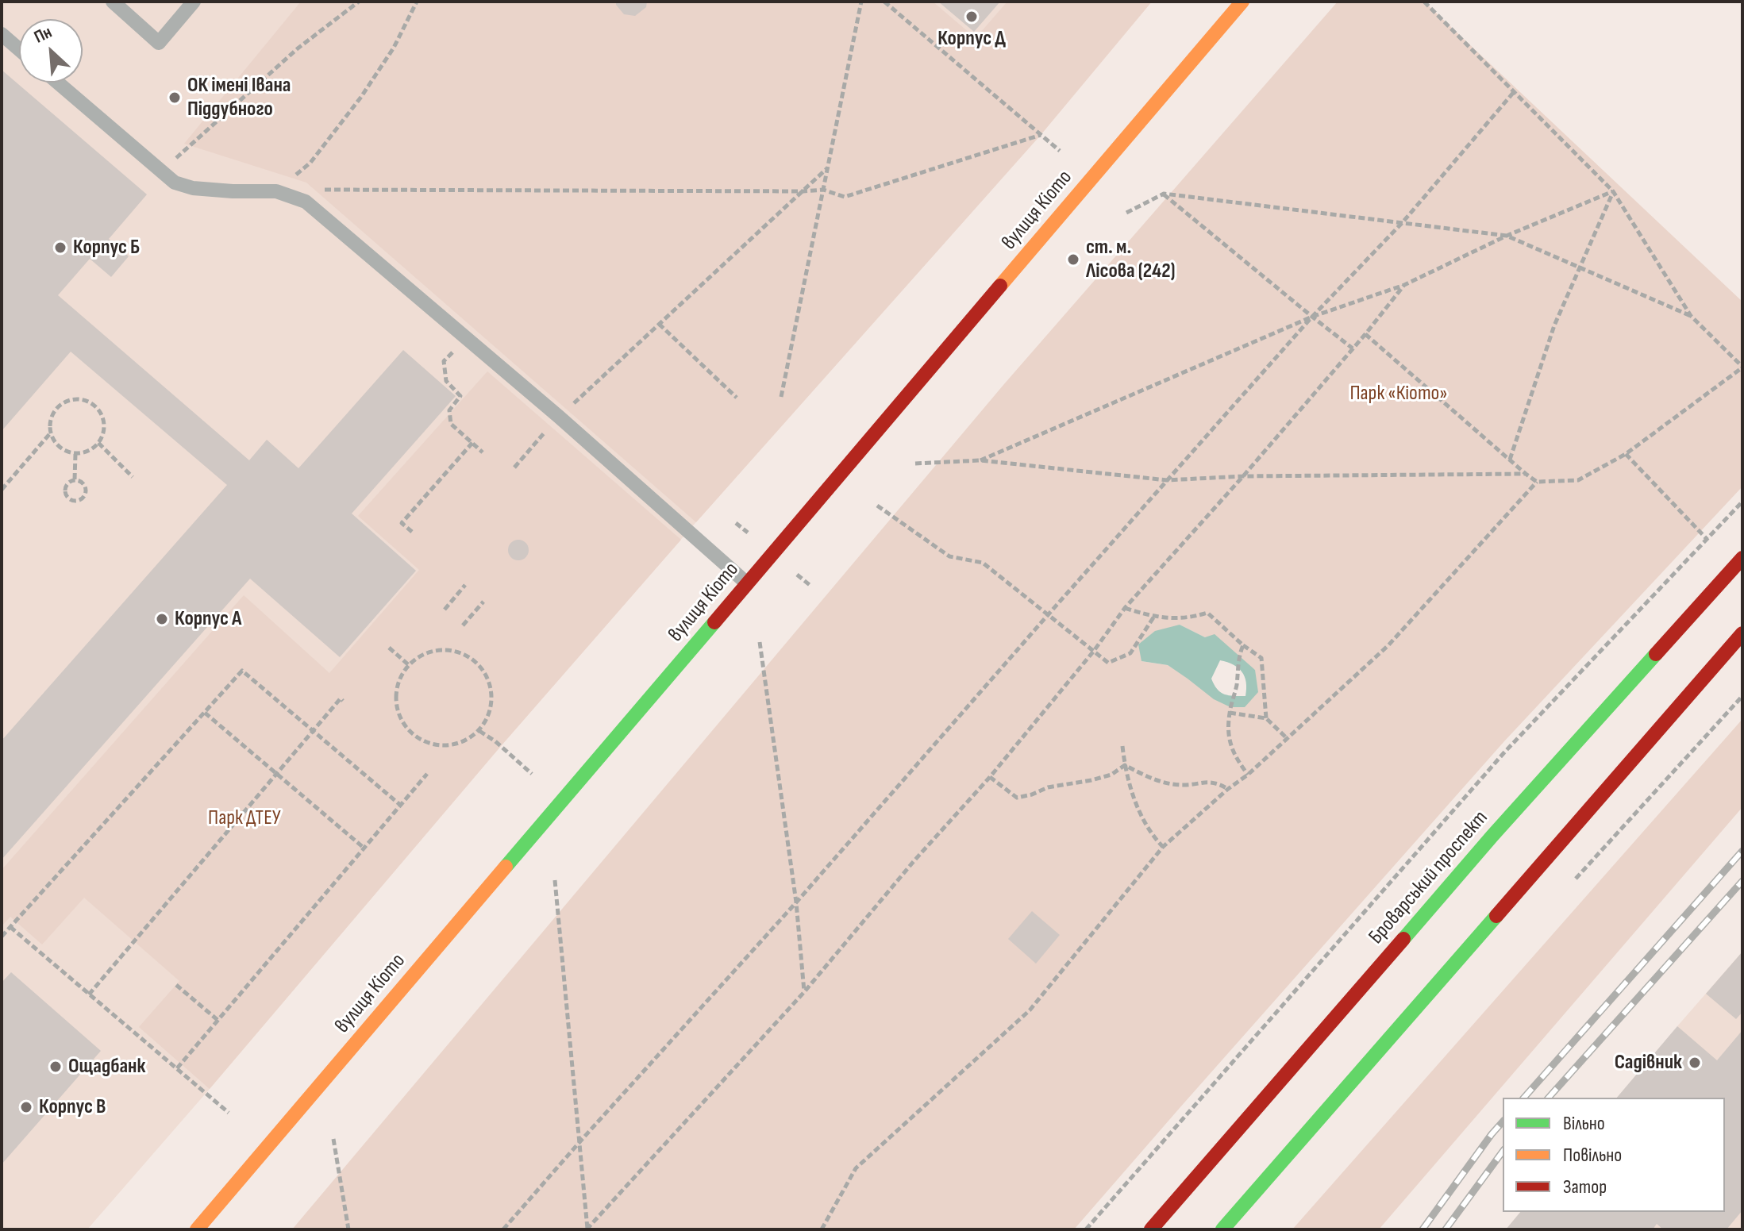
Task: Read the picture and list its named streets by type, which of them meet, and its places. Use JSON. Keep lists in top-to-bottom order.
{
  "streets": {
    "main road": ["вулиця Кіото", "Броварський проспект"]
  },
  "parks": ["Парк «Кіото»", "Парк ДТЕУ"],
  "places": [
    "Корпус Д",
    "ОК імені Івана Піддубного",
    "Корпус Б",
    "ст. м. Лісова (242)",
    "Корпус А",
    "Садівник",
    "Ощадбанк",
    "Корпус В"
  ],
  "legend": ["Вільно", "Повільно", "Затор"],
  "north": "top left"
}
